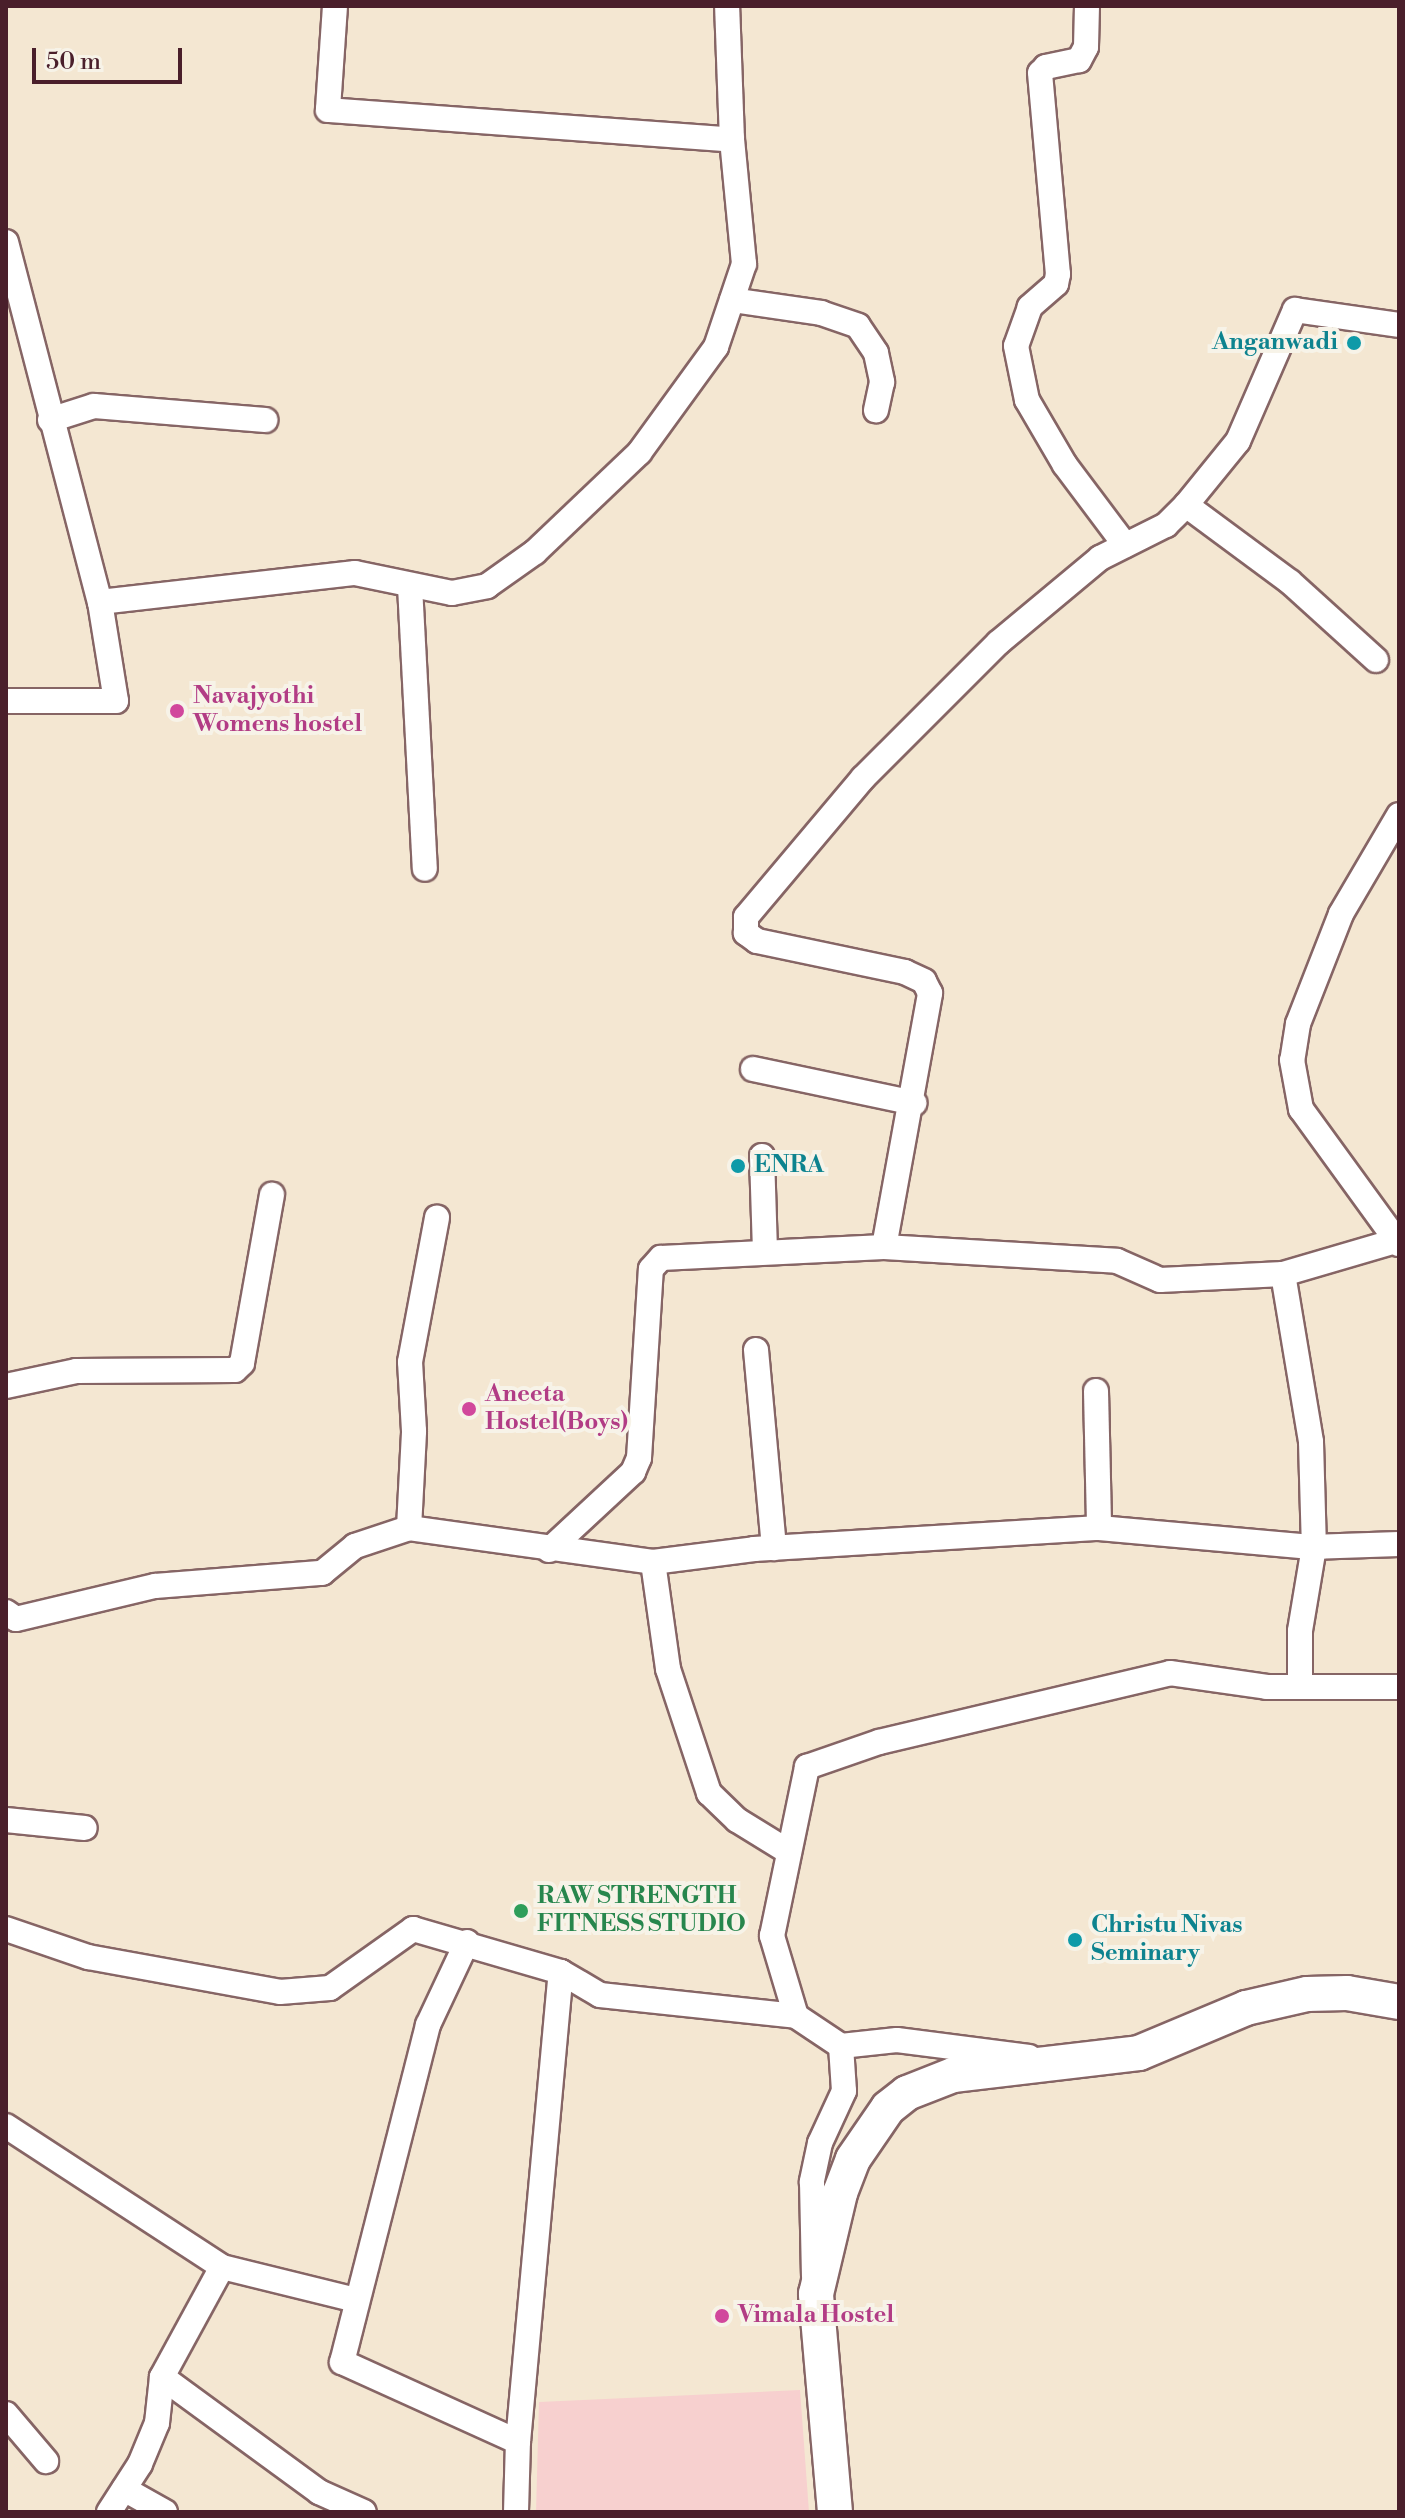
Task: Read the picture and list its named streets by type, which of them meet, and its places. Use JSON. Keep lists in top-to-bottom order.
{
  "places": [
    "Anganwadi",
    "Navajyothi Womens hostel",
    "ENRA",
    "Aneeta Hostel(Boys)",
    "RAW STRENGTH FITNESS STUDIO",
    "Christu Nivas Seminary",
    "Vimala Hostel"
  ],
  "scale_bar": "50 m"
}
